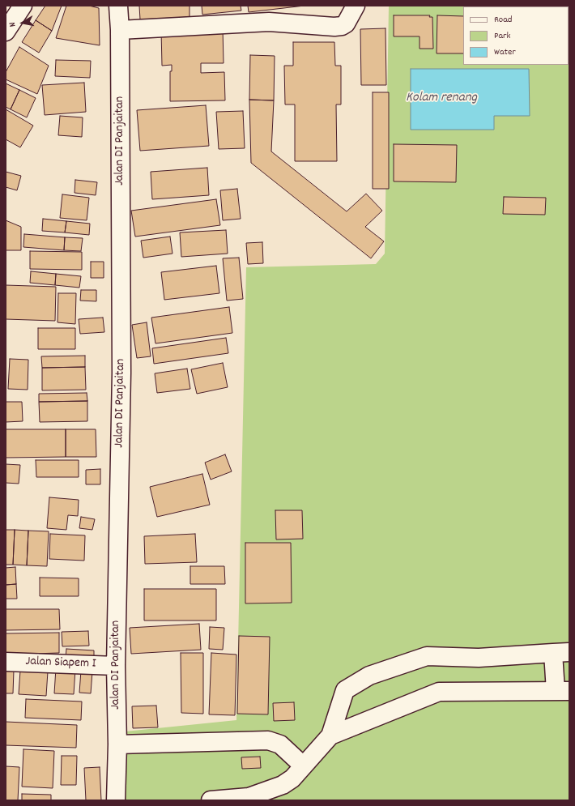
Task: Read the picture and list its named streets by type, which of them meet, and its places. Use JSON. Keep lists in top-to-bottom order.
{
  "streets": {
    "street": ["Jalan DI Panjaitan", "Jalan Siapem I"]
  },
  "crossings": [
    ["Jalan DI Panjaitan", "Jalan Siapem I"]
  ],
  "water": ["Kolam renang"],
  "legend": ["Road", "Park", "Water"],
  "north": "left"
}
